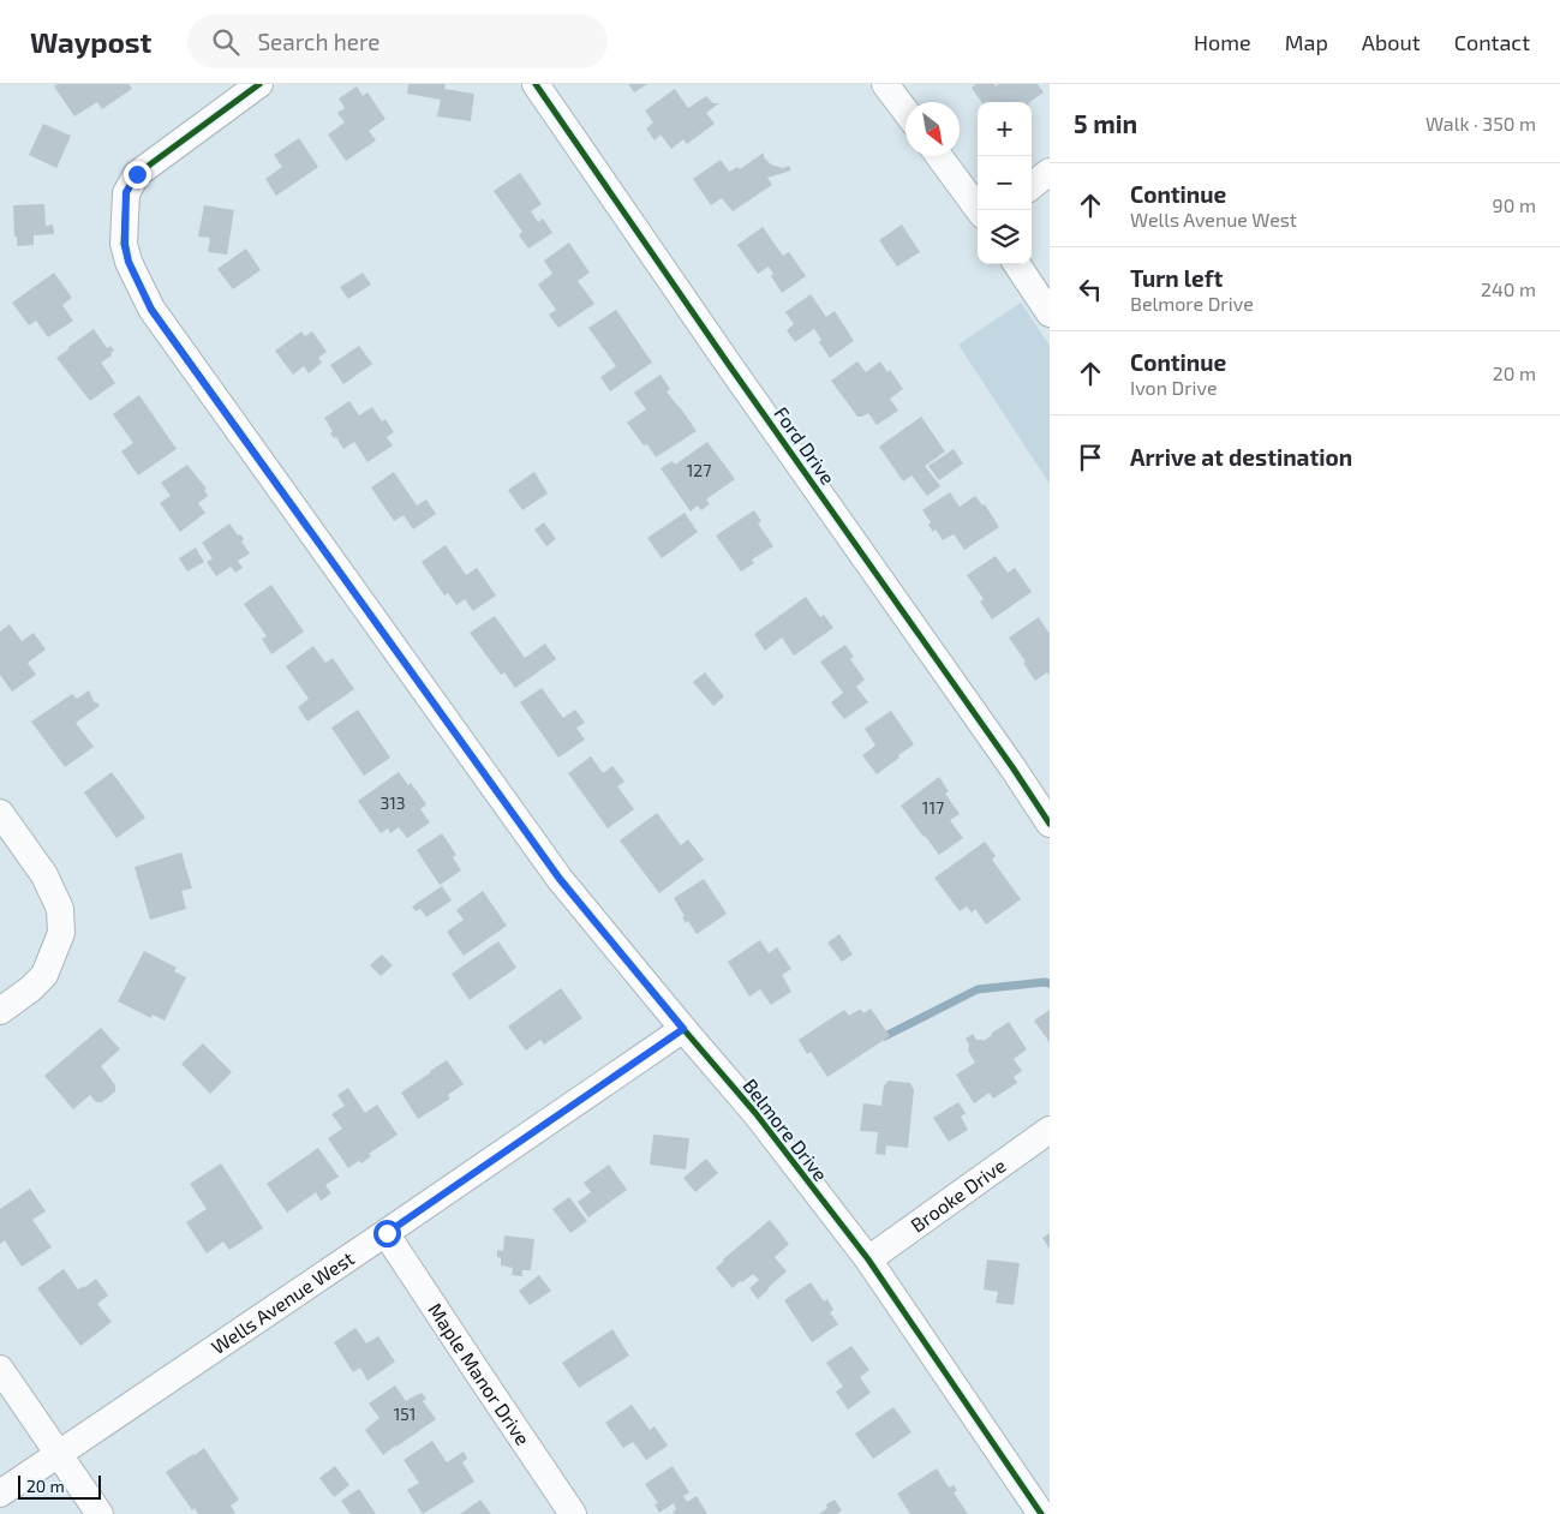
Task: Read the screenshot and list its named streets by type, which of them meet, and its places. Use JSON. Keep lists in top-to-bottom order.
{
  "streets": {
    "street": [
      "Ford Drive",
      "Belmore Drive",
      "Brooke Drive",
      "Wells Avenue West",
      "Maple Manor Drive"
    ]
  },
  "crossings": [
    ["Belmore Drive", "Brooke Drive"],
    ["Belmore Drive", "Wells Avenue West"],
    ["Wells Avenue West", "Maple Manor Drive"]
  ],
  "house_numbers": [
    "127",
    "313",
    "117",
    "151"
  ],
  "scale_bar": "20 m",
  "north": "bottom right",
  "page": {
    "header": "Waypost",
    "search": "Search here",
    "nav": [
      "Home",
      "Map",
      "About",
      "Contact"
    ],
    "heading": ["5 min", "Walk · 350 m"],
    "map_buttons": ["+", "−"],
    "list": [
      ["Continue", "Wells Avenue West", "90 m"],
      ["Turn left", "Belmore Drive", "240 m"],
      ["Continue", "Ivon Drive", "20 m"],
      "Arrive at destination"
    ],
    "scale": "20 m"
  }
}
